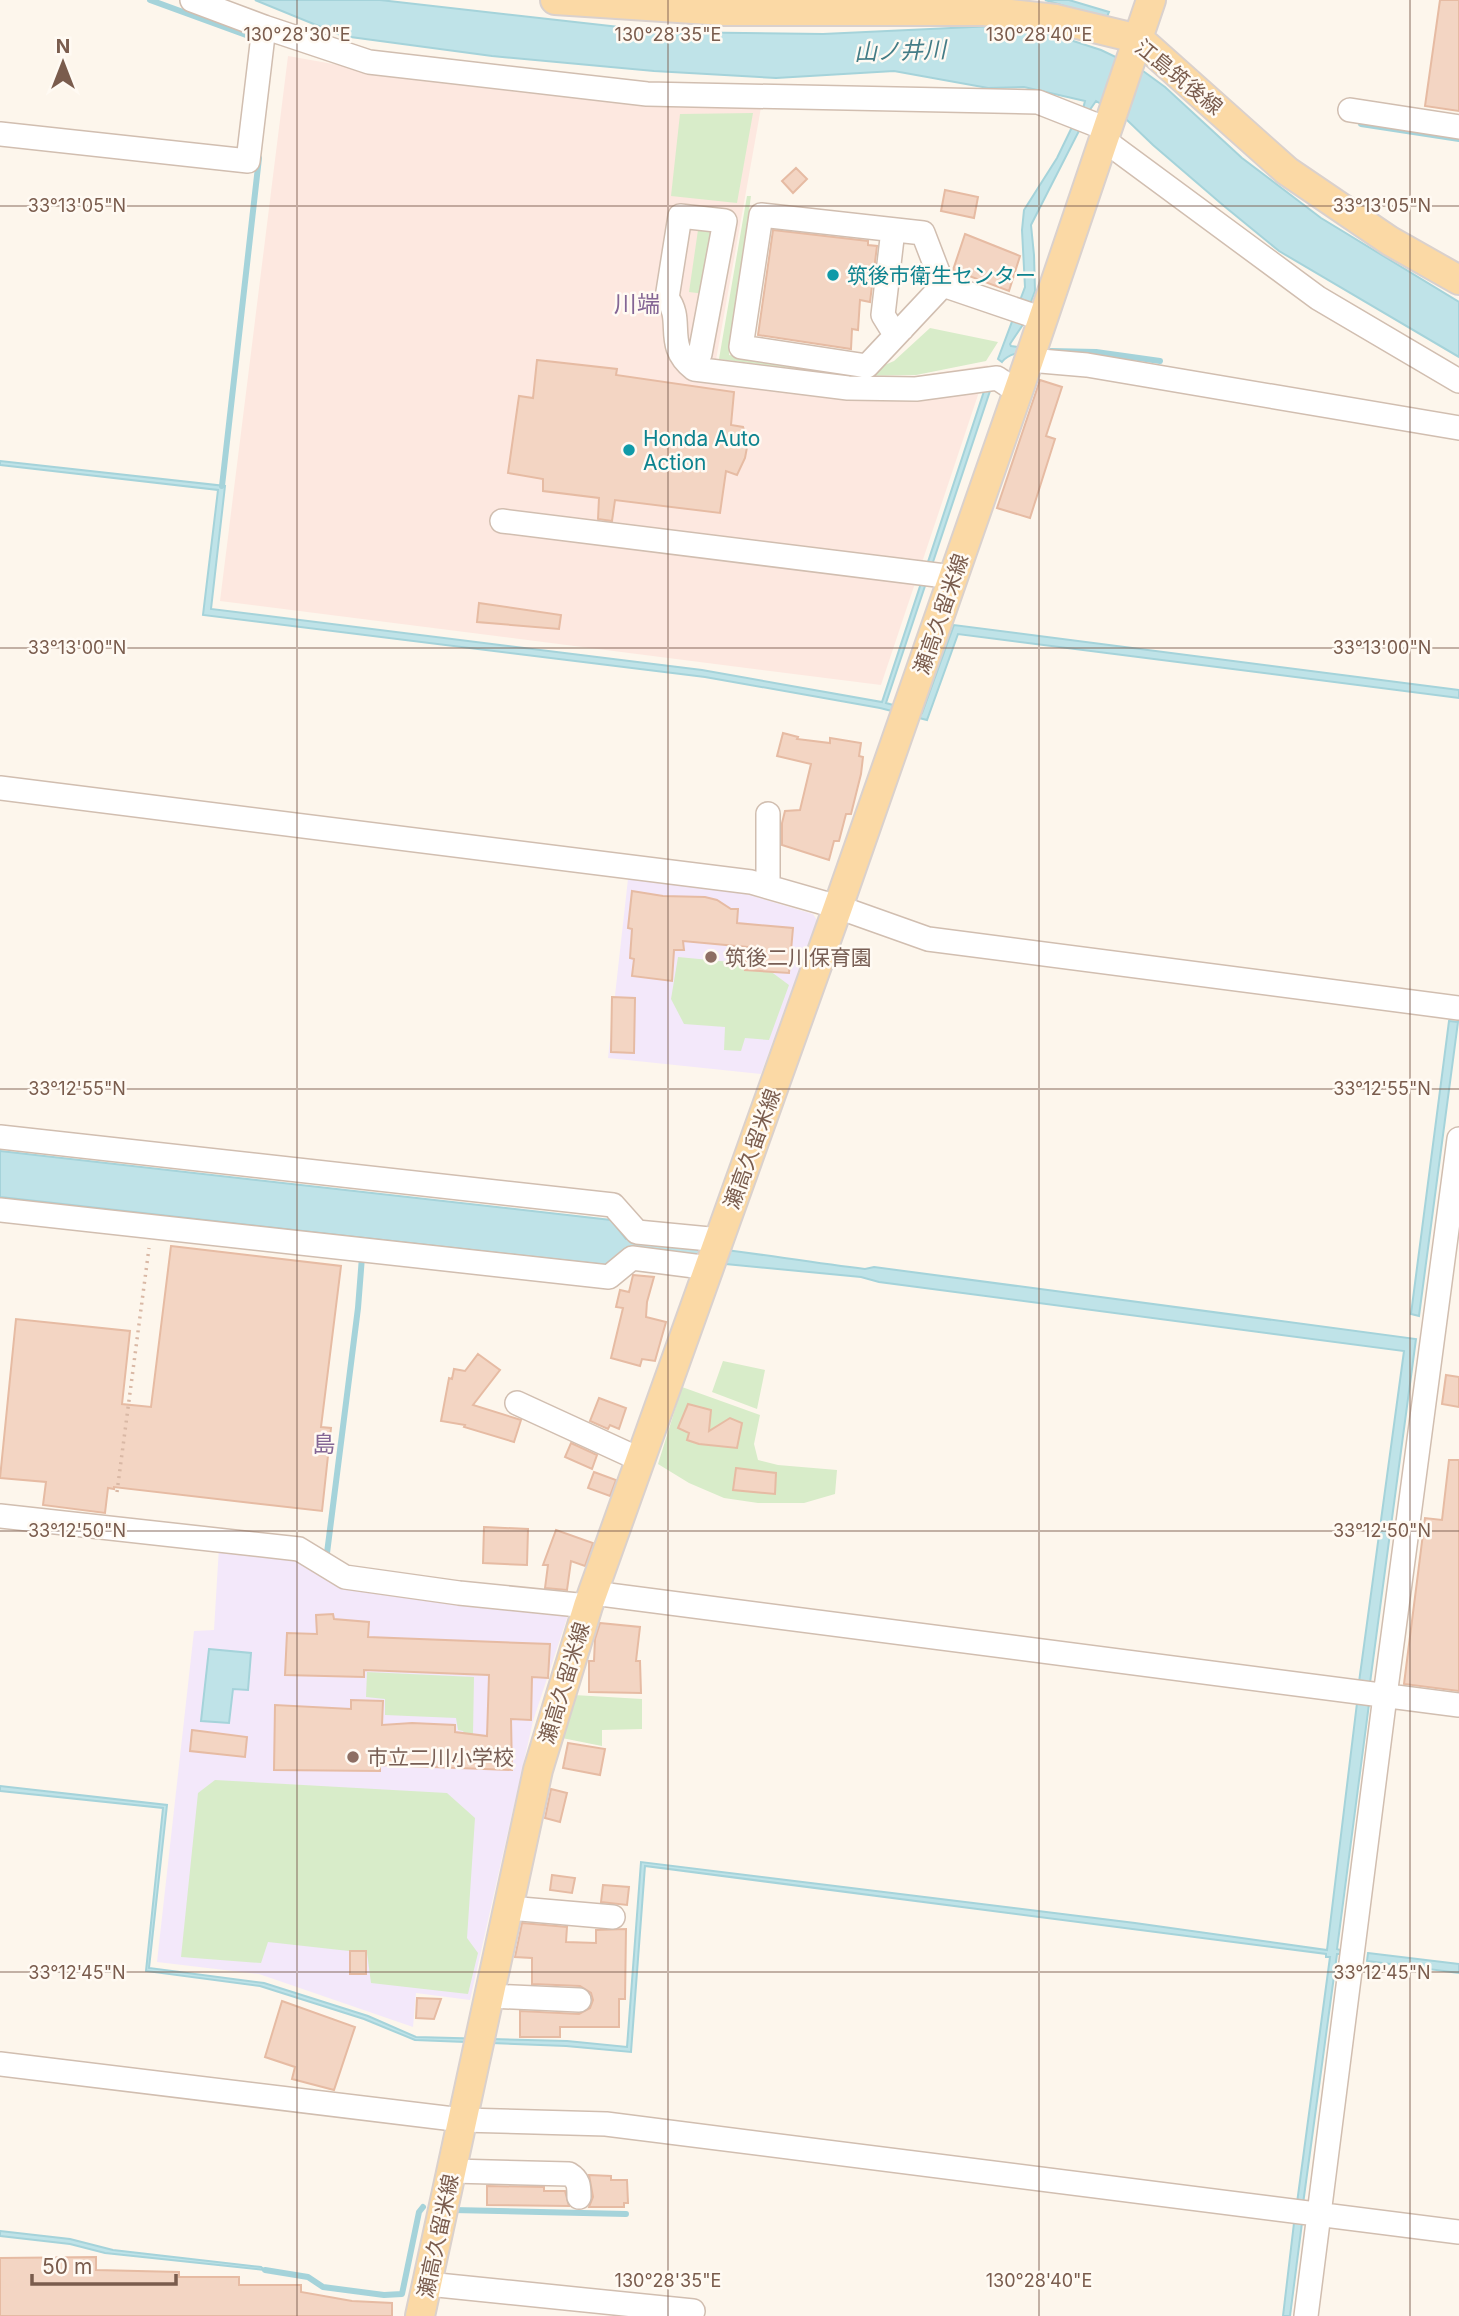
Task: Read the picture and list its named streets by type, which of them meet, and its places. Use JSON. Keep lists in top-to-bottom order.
{
  "streets": {
    "main road": ["江島筑後線", "瀬高久留米線"]
  },
  "crossings": [
    ["江島筑後線", "瀬高久留米線"]
  ],
  "districts": ["川端", "島"],
  "water": ["山ノ井川"],
  "places": [
    "筑後市衛生センター",
    "Honda Auto Action",
    "筑後二川保育園",
    "市立二川小学校"
  ],
  "scale_bar": "50 m",
  "north": "top",
  "coordinates": [
    "130°28'30\"E",
    "130°28'35\"E",
    "130°28'40\"E",
    "33°13'05\"N",
    "33°13'00\"N",
    "33°12'55\"N",
    "33°12'50\"N",
    "33°12'45\"N"
  ]
}
